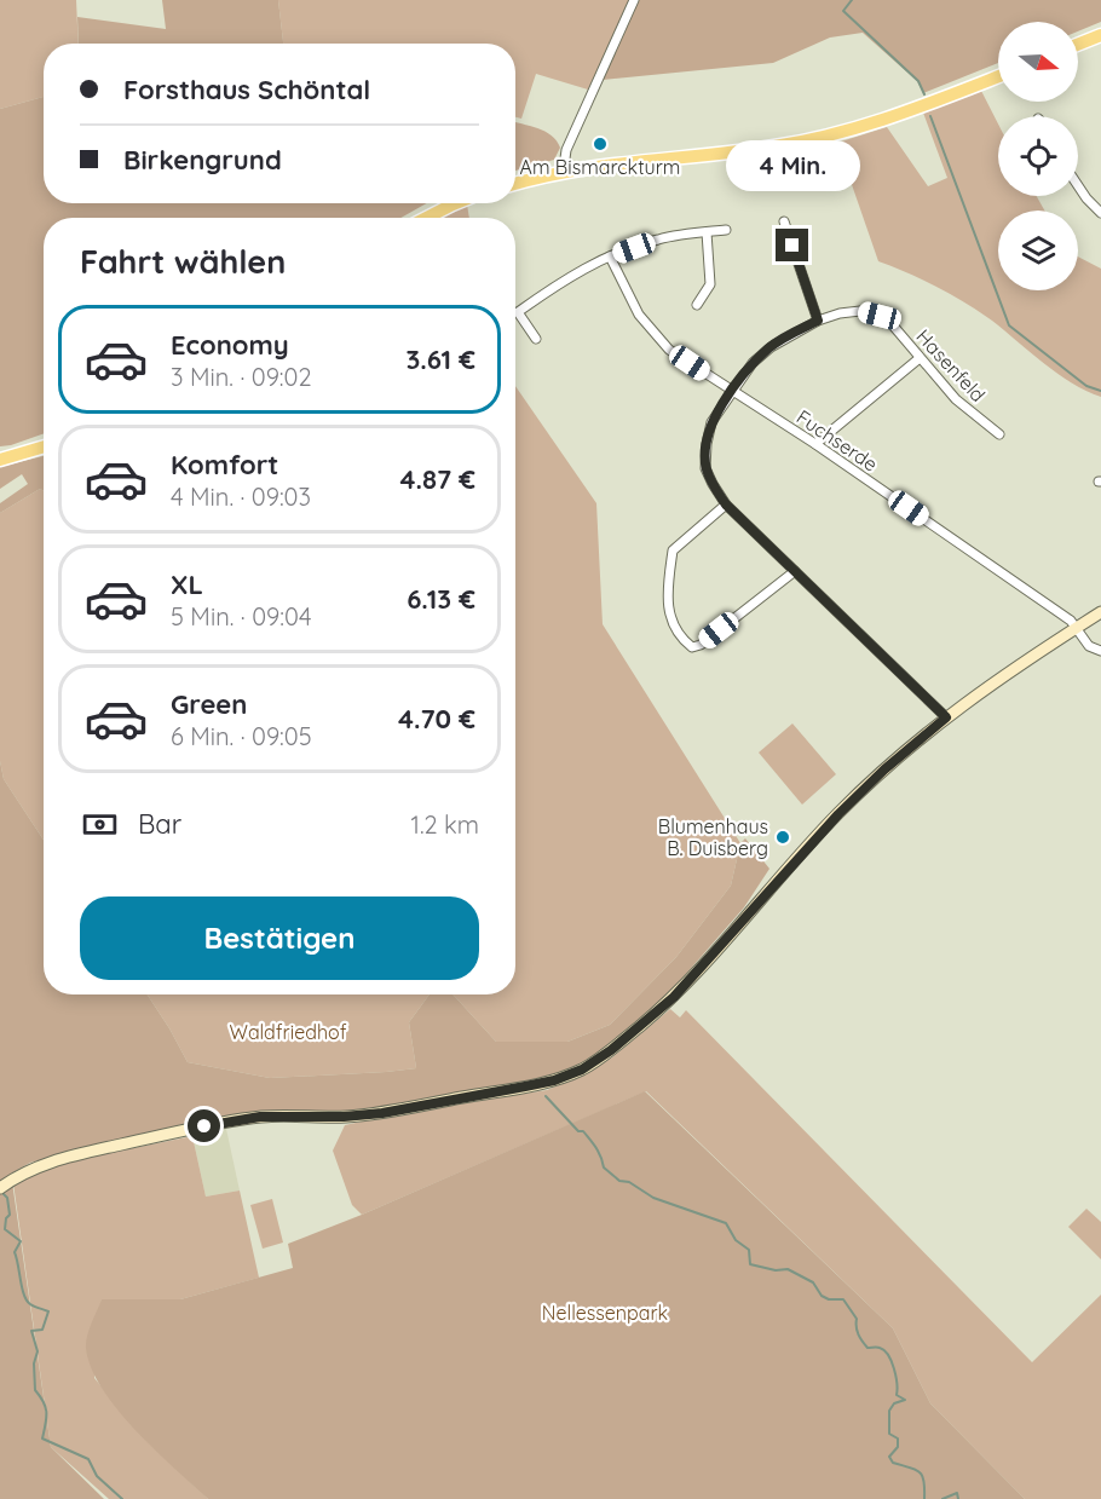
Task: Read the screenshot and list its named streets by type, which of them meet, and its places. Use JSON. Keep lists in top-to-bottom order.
{
  "streets": {
    "street": ["Hasenfeld", "Fuchserde"]
  },
  "crossings": [
    ["Hasenfeld", "Fuchserde"]
  ],
  "parks": ["Waldfriedhof", "Nellessenpark"],
  "places": ["Am Bismarckturm", "Blumenhaus B. Duisberg"],
  "north": "right",
  "page": {
    "banner": ["Forsthaus Schöntal", "Birkengrund"],
    "bubble": "4 Min.",
    "heading": "Fahrt wählen",
    "list": [
      {
        "name": "Economy",
        "note": "3 Min. · 09:02",
        "value": "3.61 €"
      },
      {
        "name": "Komfort",
        "note": "4 Min. · 09:03",
        "value": "4.87 €"
      },
      {
        "name": "XL",
        "note": "5 Min. · 09:04",
        "value": "6.13 €"
      },
      {
        "name": "Green",
        "note": "6 Min. · 09:05",
        "value": "4.70 €"
      }
    ],
    "pay": ["Bar", "1.2 km"],
    "buttons": "Bestätigen"
  }
}
